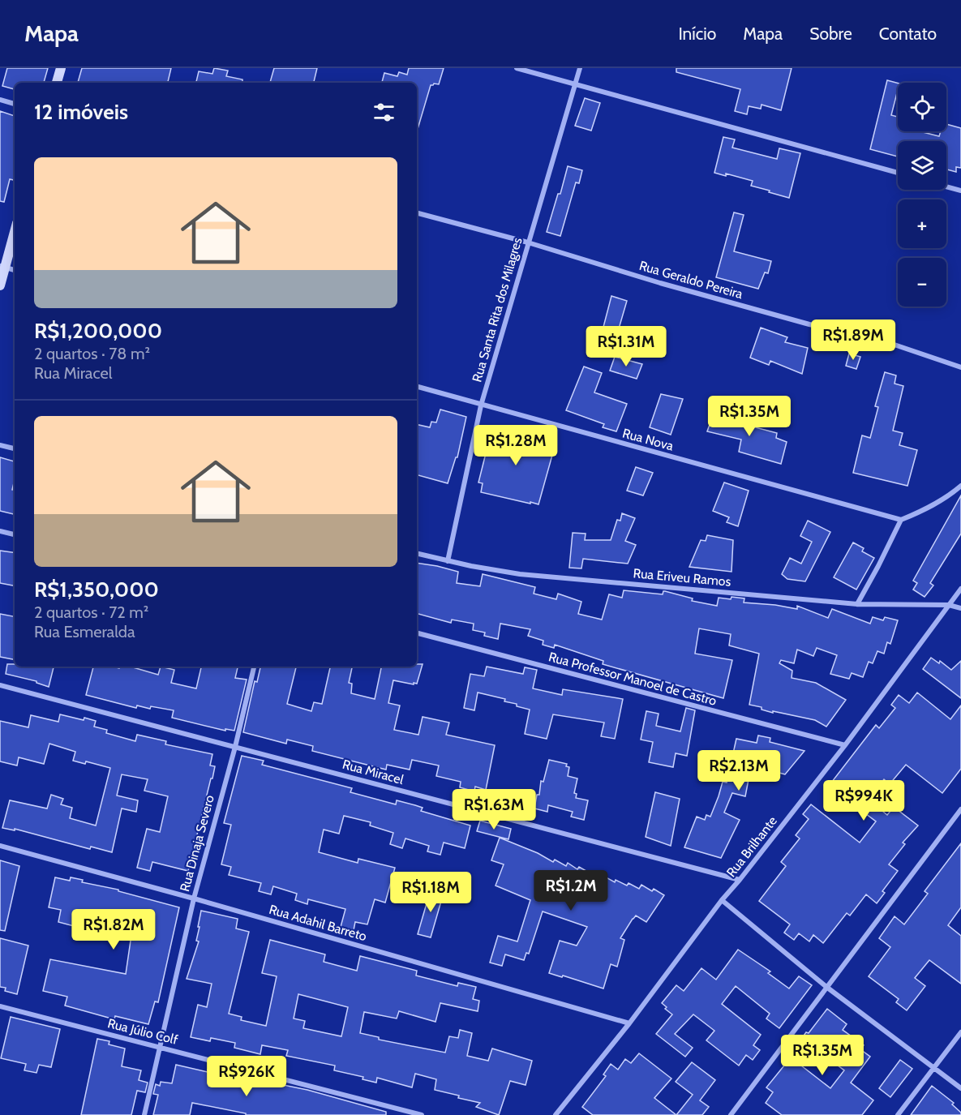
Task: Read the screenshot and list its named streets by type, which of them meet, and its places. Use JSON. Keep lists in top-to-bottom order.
{
  "streets": {
    "street": [
      "Rua Geraldo Pereira",
      "Rua Santa Rita dos Milagres",
      "Rua Nova",
      "Rua Eriveu Ramos",
      "Rua Professor Manoel de Castro",
      "Rua Miracel",
      "Rua Dinaja Severo",
      "Rua Brilhante",
      "Rua Adahil Barreto",
      "Rua Júlio Colf"
    ]
  },
  "crossings": [
    ["Rua Geraldo Pereira", "Rua Santa Rita dos Milagres"],
    ["Rua Santa Rita dos Milagres", "Rua Nova"],
    ["Rua Santa Rita dos Milagres", "Rua Eriveu Ramos"],
    ["Rua Eriveu Ramos", "Rua Brilhante"],
    ["Rua Professor Manoel de Castro", "Rua Brilhante"],
    ["Rua Miracel", "Rua Dinaja Severo"],
    ["Rua Miracel", "Rua Brilhante"],
    ["Rua Dinaja Severo", "Rua Adahil Barreto"],
    ["Rua Dinaja Severo", "Rua Júlio Colf"],
    ["Rua Brilhante", "Rua Adahil Barreto"]
  ],
  "page": {
    "header": "Mapa",
    "nav": [
      "Início",
      "Mapa",
      "Sobre",
      "Contato"
    ],
    "map_buttons": ["+", "−"],
    "heading": "12 imóveis",
    "list": [
      {
        "name": "R$1,200,000",
        "note": "2 quartos · 78 m² · Rua Miracel"
      },
      {
        "name": "R$1,350,000",
        "note": "2 quartos · 72 m² · Rua Esmeralda"
      }
    ],
    "price": [
      "R$1.89M",
      "R$1.31M",
      "R$1.35M",
      "R$1.28M",
      "R$2.13M",
      "R$994K",
      "R$1.63M",
      "R$1.2M",
      "R$1.18M",
      "R$1.82M",
      "R$1.35M",
      "R$926K"
    ]
  }
}
